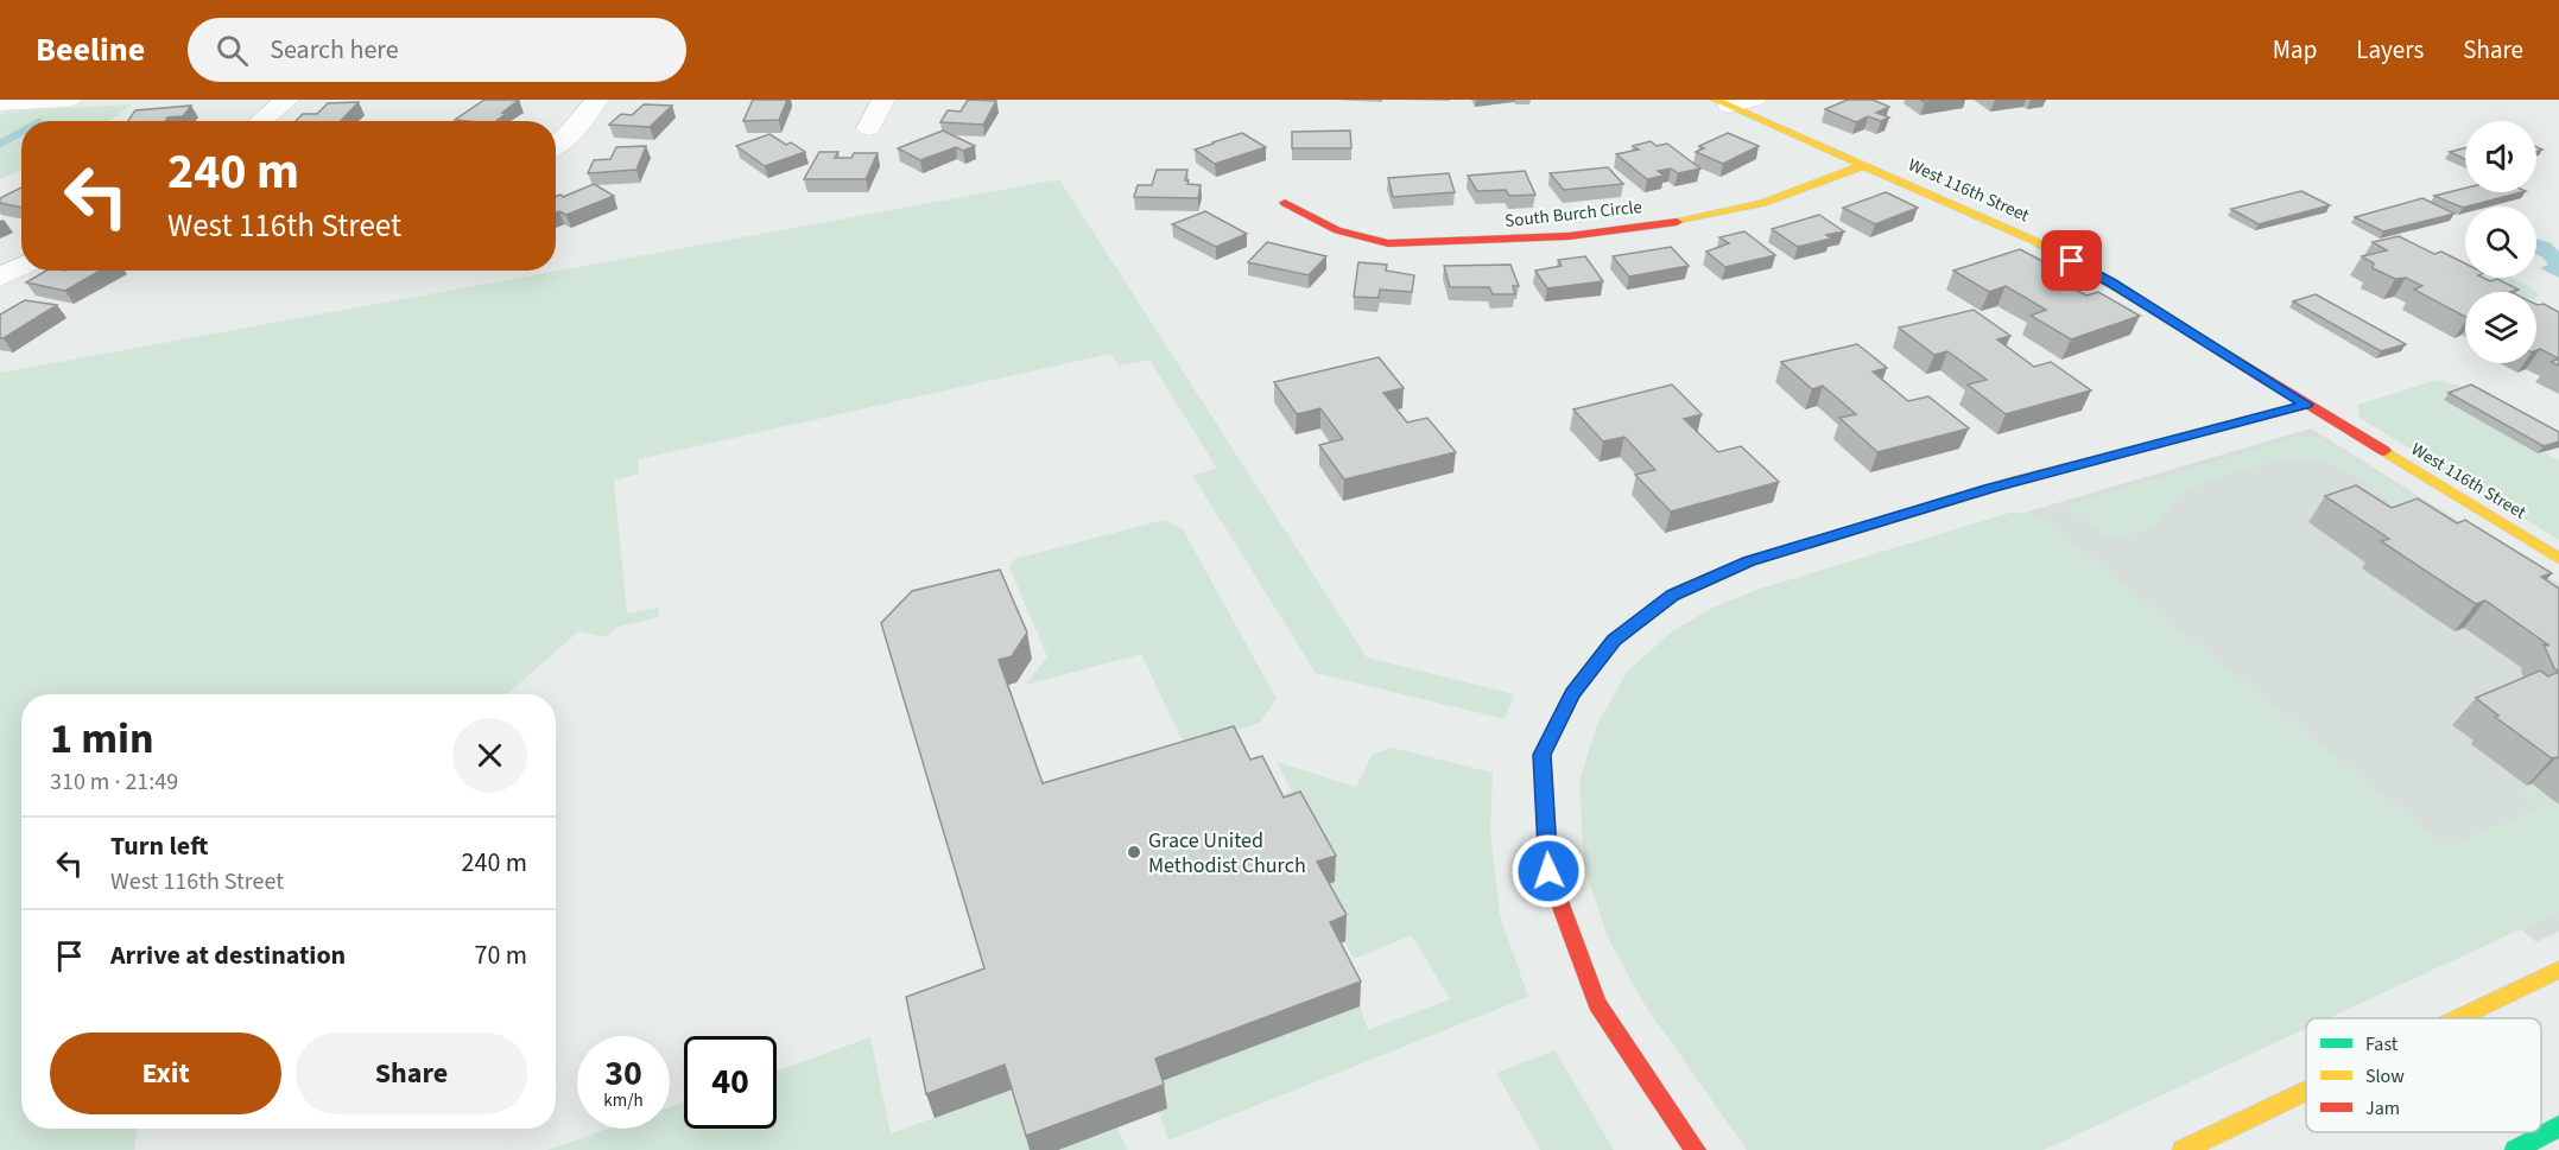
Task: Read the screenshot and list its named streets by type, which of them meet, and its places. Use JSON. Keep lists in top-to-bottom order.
{
  "streets": {
    "street": ["West 116th Street", "South Burch Circle"]
  },
  "crossings": [
    ["West 116th Street", "South Burch Circle"]
  ],
  "places": ["Grace United Methodist Church"],
  "legend": ["Fast", "Slow", "Jam"],
  "page": {
    "header": "Beeline",
    "search": "Search here",
    "nav": ["Map", "Layers", "Share"],
    "turn": ["240 m", "West 116th Street"],
    "heading": ["1 min", "310 m · 21:49"],
    "list": [
      {
        "name": "Turn left",
        "note": "West 116th Street",
        "value": "240 m"
      },
      {
        "name": "Arrive at destination",
        "value": "70 m"
      }
    ],
    "buttons": ["Exit", "Share"],
    "speed": "30 km/h",
    "limit": "40"
  }
}
